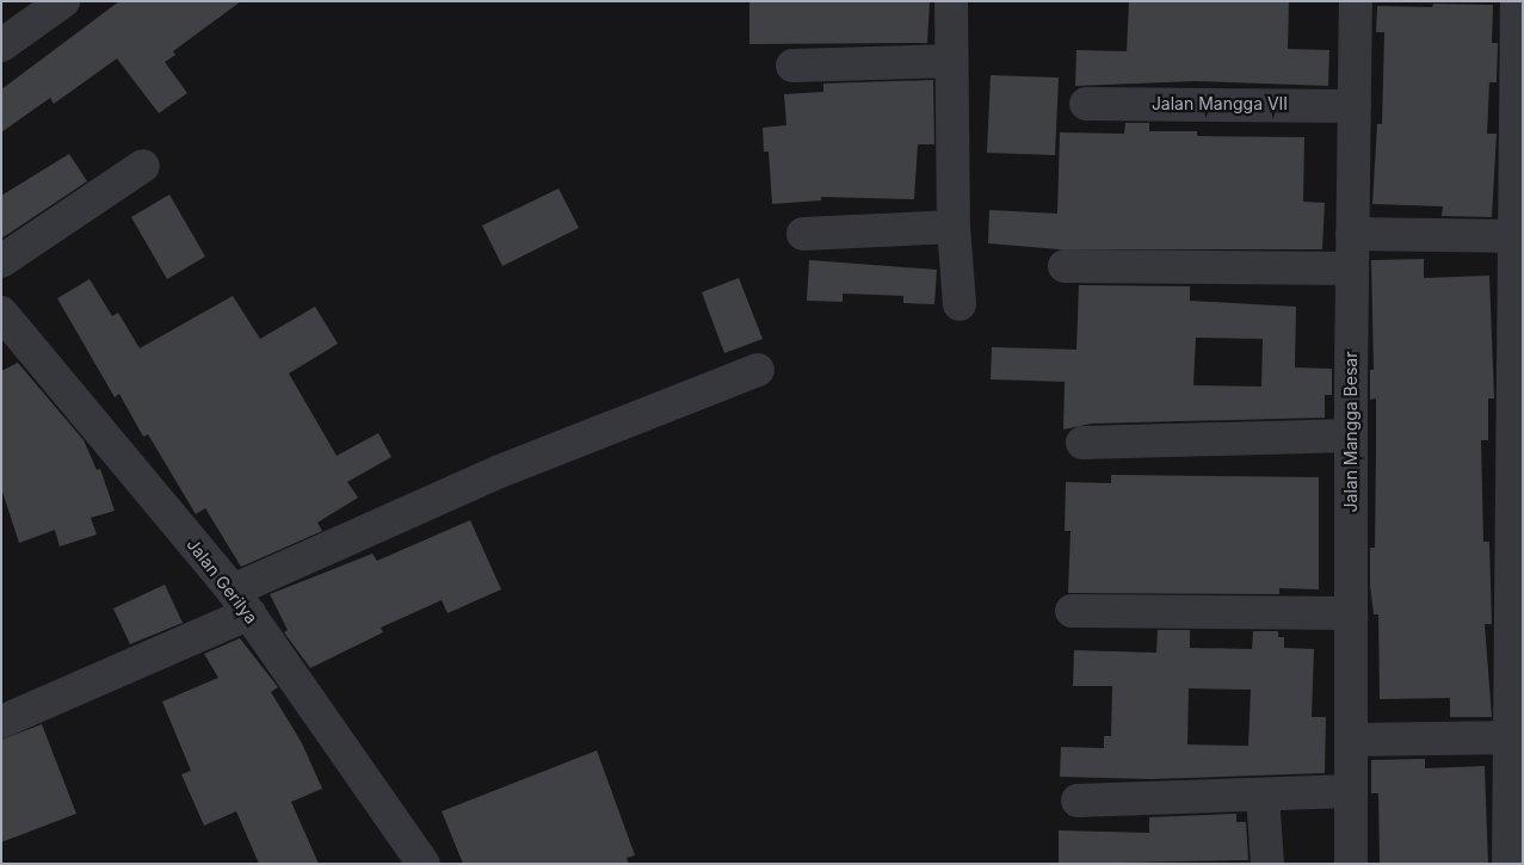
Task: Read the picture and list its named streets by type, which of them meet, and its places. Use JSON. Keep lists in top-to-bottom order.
{
  "streets": {
    "street": ["Jalan Mangga VII", "Jalan Mangga Besar", "Jalan Gerilya"]
  },
  "crossings": [
    ["Jalan Mangga VII", "Jalan Mangga Besar"]
  ]
}
